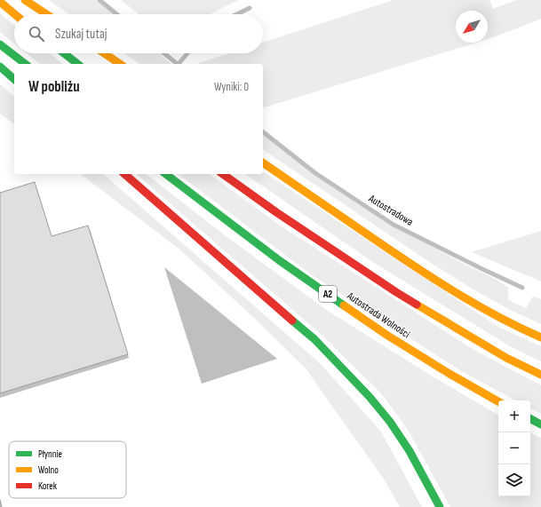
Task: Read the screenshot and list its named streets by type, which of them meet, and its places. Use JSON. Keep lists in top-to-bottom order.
{
  "streets": {
    "highway": ["A2", "Autostrada Wolności"],
    "lane": ["Autostradowa"]
  },
  "legend": ["Płynnie", "Wolno", "Korek"],
  "north": "bottom left",
  "page": {
    "search": "Szukaj tutaj",
    "heading": ["W pobliżu", "Wyniki: 0"],
    "map_buttons": ["+", "−"]
  }
}
